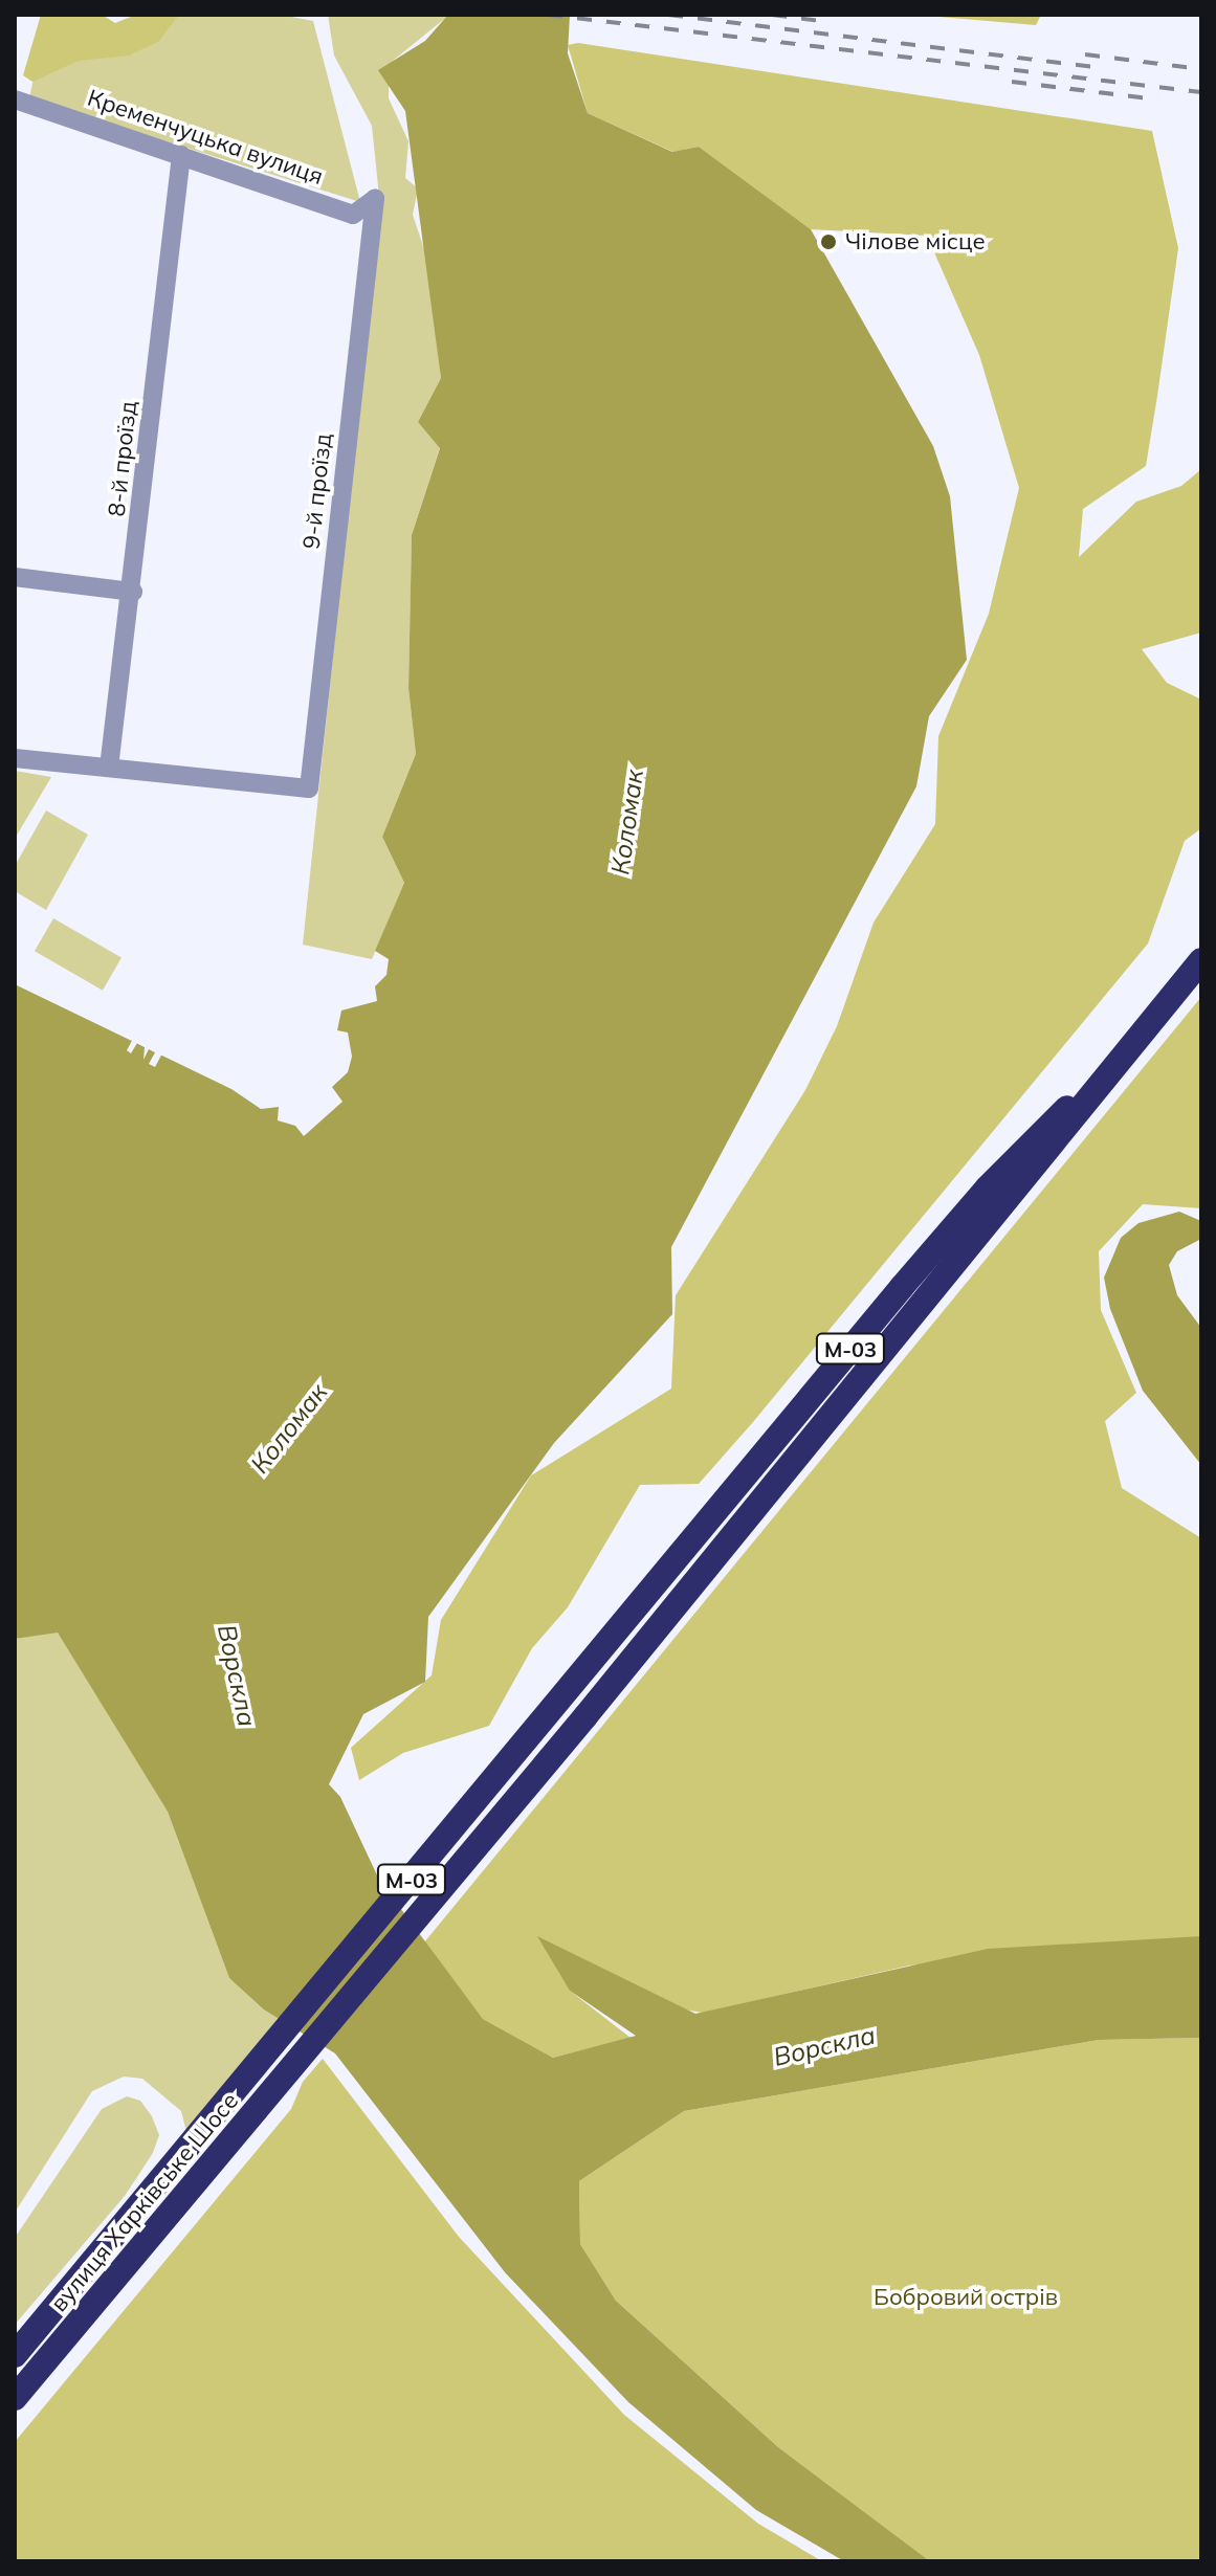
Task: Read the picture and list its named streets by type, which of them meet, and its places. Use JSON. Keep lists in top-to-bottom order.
{
  "streets": {
    "highway": ["М-03", "вулиця Харківське Шосе"],
    "street": ["Кременчуцька вулиця", "8-й проїзд", "9-й проїзд"]
  },
  "crossings": [
    ["Кременчуцька вулиця", "8-й проїзд"],
    ["Кременчуцька вулиця", "9-й проїзд"],
    ["8-й проїзд", "9-й проїзд"],
    ["М-03", "вулиця Харківське Шосе"]
  ],
  "water": ["Коломак", "Ворскла"],
  "parks": ["Бобровий острів"],
  "places": ["Чілове місце"]
}
